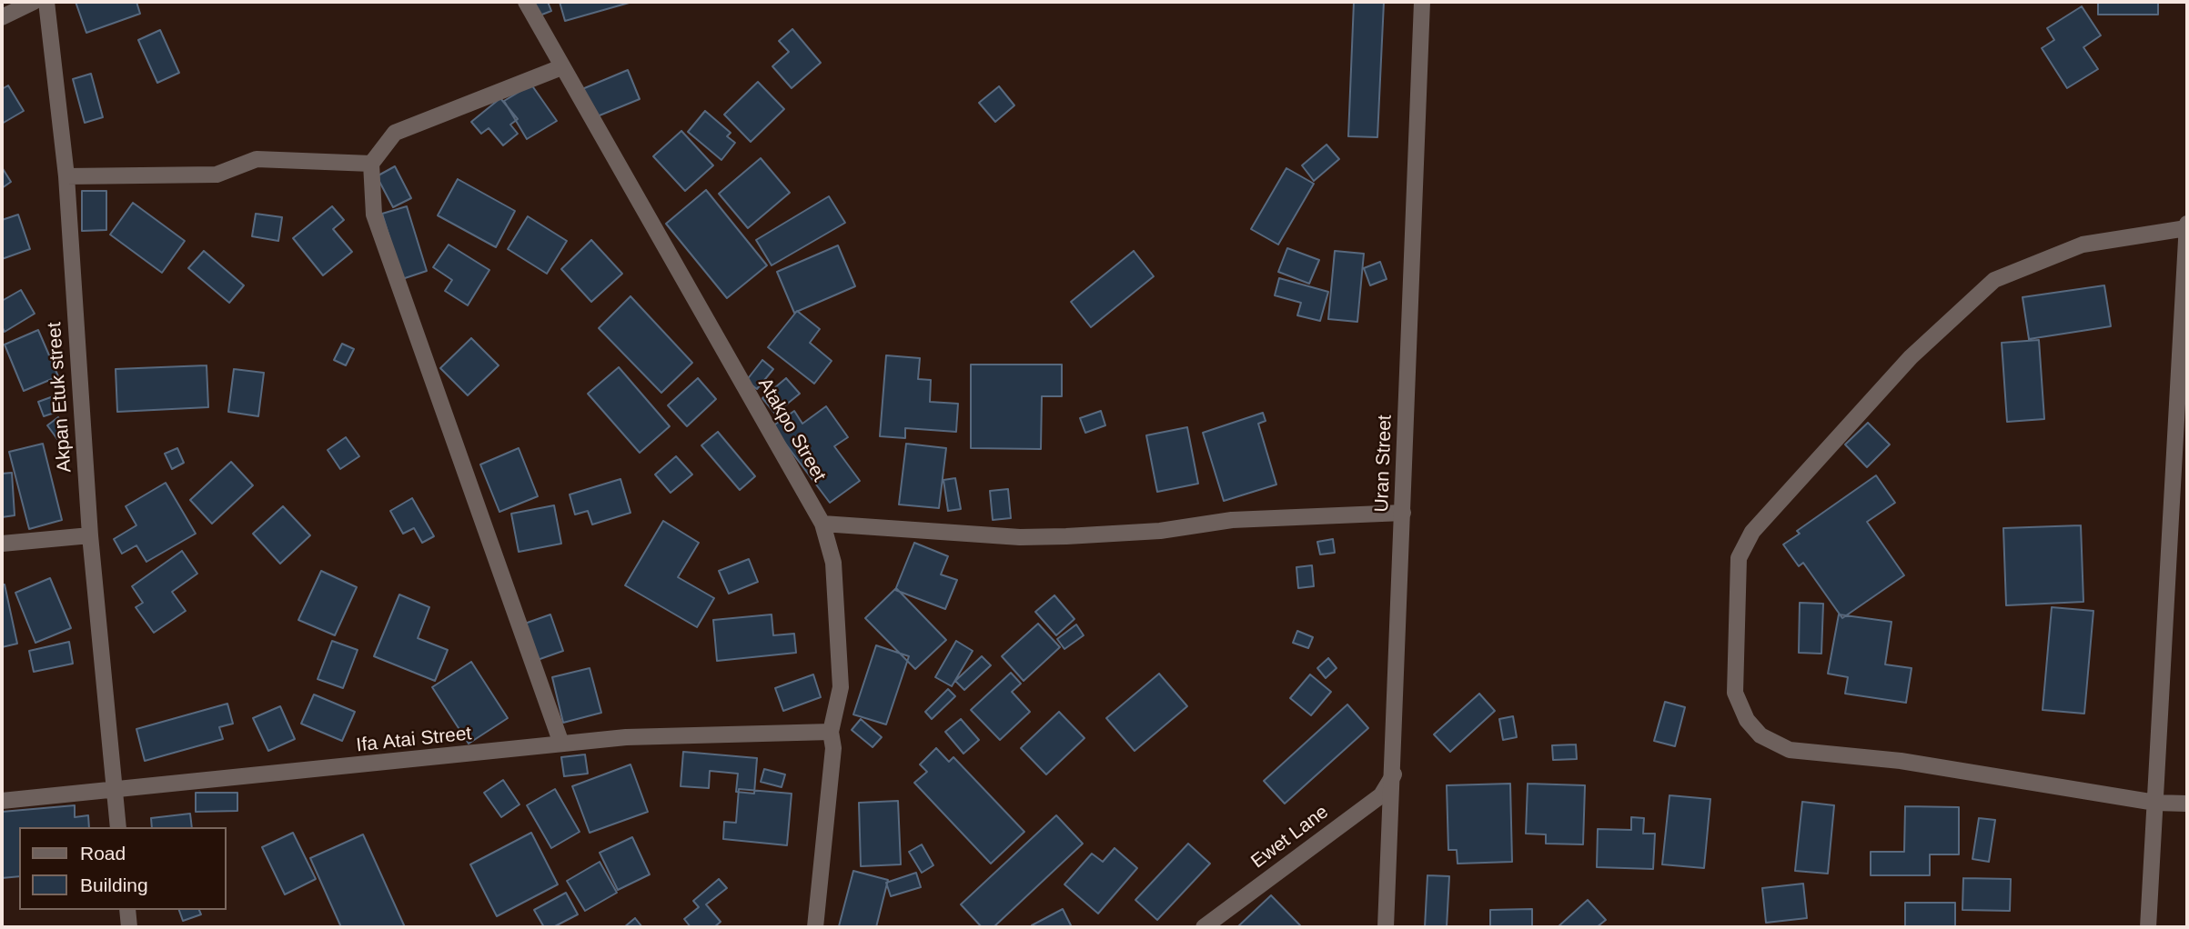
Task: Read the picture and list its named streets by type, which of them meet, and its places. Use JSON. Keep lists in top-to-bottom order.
{
  "streets": {
    "street": [
      "Akpan Etuk street",
      "Atakpo Street",
      "Uran Street",
      "Ifa Atai Street",
      "Ewet Lane"
    ]
  },
  "crossings": [
    ["Akpan Etuk street", "Ifa Atai Street"],
    ["Atakpo Street", "Ifa Atai Street"],
    ["Uran Street", "Ewet Lane"]
  ],
  "legend": ["Road", "Building"]
}
